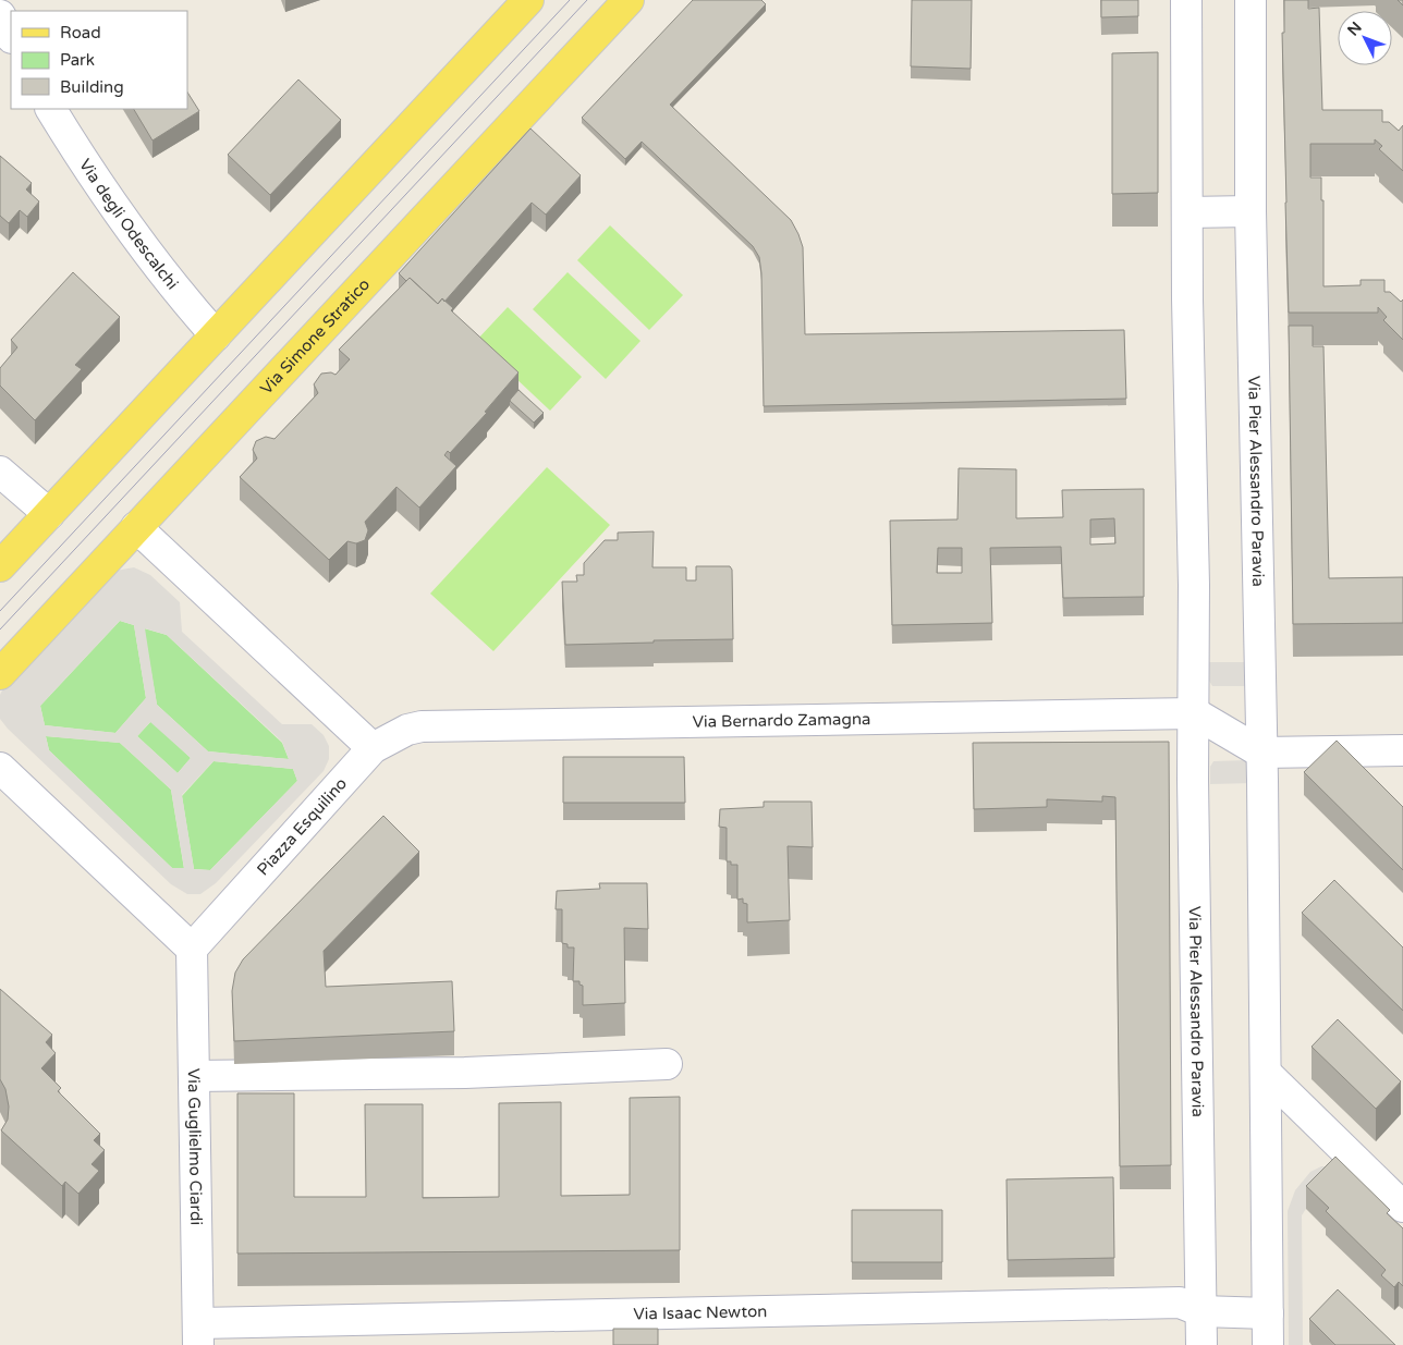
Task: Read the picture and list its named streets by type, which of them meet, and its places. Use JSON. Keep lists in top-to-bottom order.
{
  "streets": {
    "main road": ["Via Simone Stratico"],
    "street": [
      "Via degli Odescalchi",
      "Via Pier Alessandro Paravia",
      "Via Bernardo Zamagna",
      "Piazza Esquilino",
      "Via Guglielmo Ciardi",
      "Via Isaac Newton"
    ]
  },
  "crossings": [
    ["Via Pier Alessandro Paravia", "Via Bernardo Zamagna"],
    ["Via Pier Alessandro Paravia", "Via Isaac Newton"],
    ["Via Bernardo Zamagna", "Piazza Esquilino"],
    ["Piazza Esquilino", "Via Guglielmo Ciardi"],
    ["Via Guglielmo Ciardi", "Via Isaac Newton"]
  ],
  "legend": ["Road", "Park", "Building"],
  "north": "top left"
}
